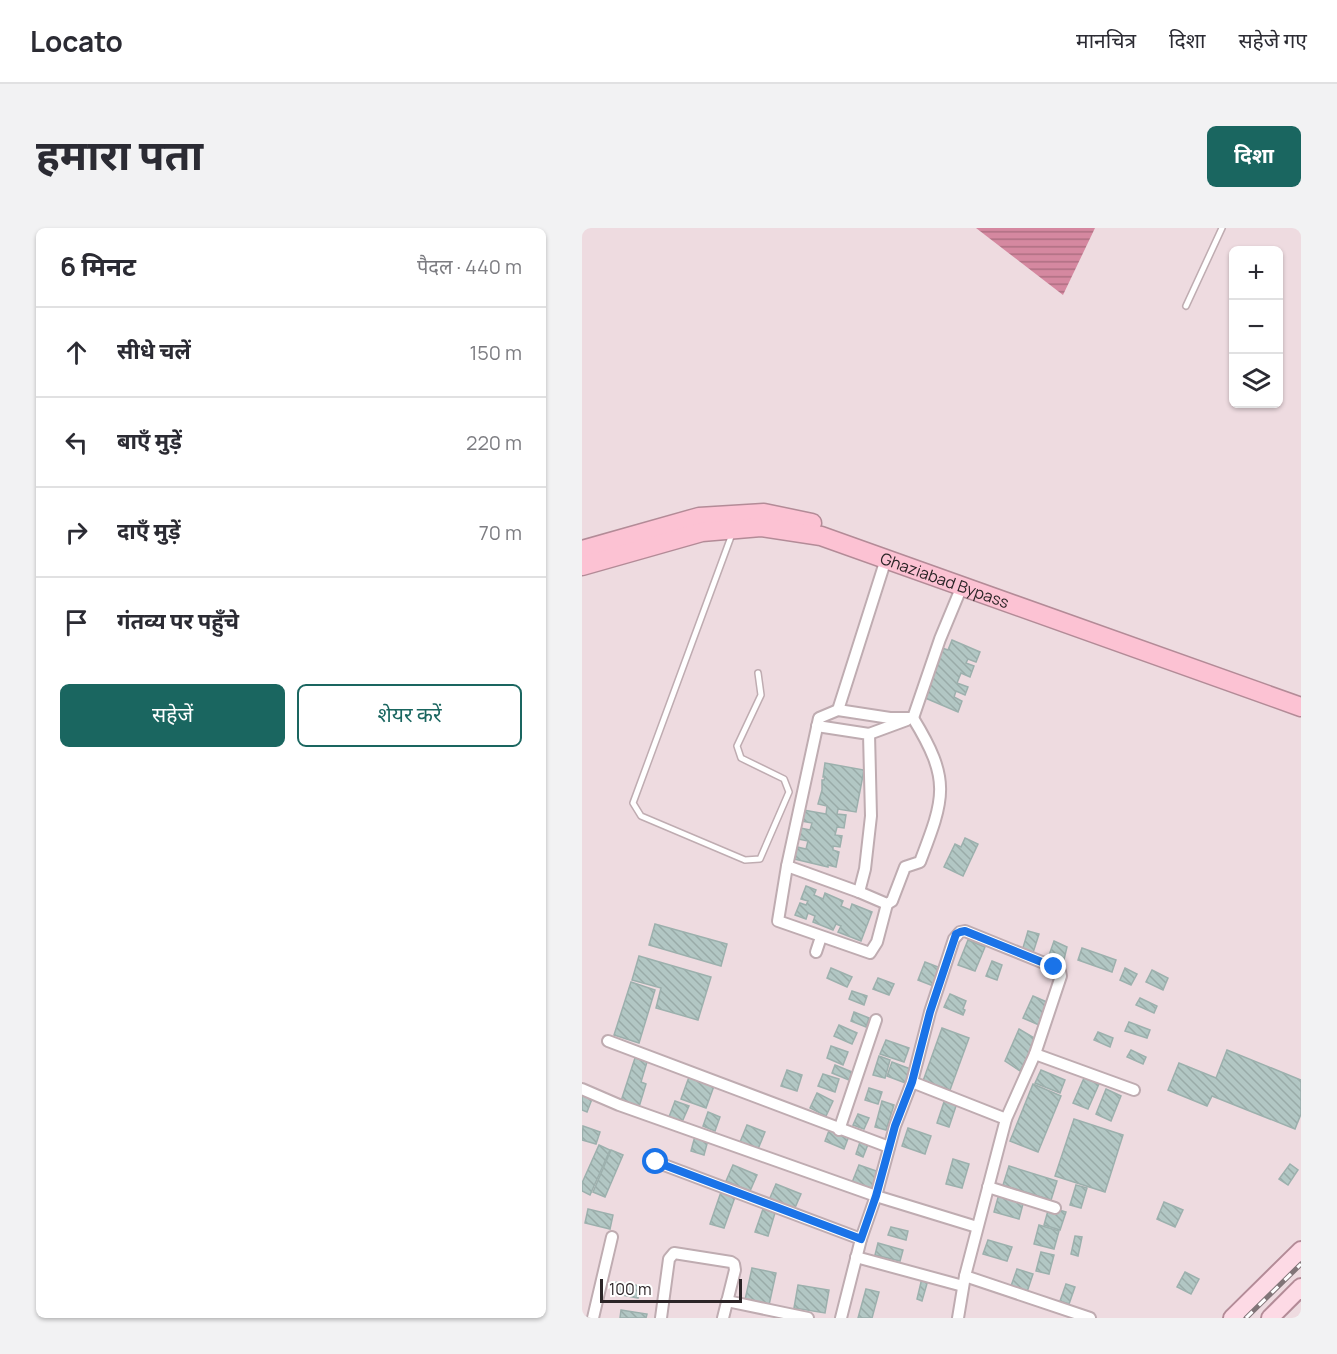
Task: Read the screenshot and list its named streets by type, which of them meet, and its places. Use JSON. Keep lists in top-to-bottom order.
{
  "streets": {
    "highway": ["Ghaziabad Bypass"]
  },
  "scale_bar": "100 m",
  "page": {
    "header": "Locato",
    "nav": ["मानचित्र", "दिशा", "सहेजे गए"],
    "title": "हमारा पता",
    "buttons": [
      "दिशा",
      ["सहेजें", "शेयर करें"]
    ],
    "heading": ["6 मिनट", "पैदल · 440 m"],
    "map_buttons": ["+", "−"],
    "list": [
      ["सीधे चलें", "150 m"],
      ["बाएँ मुड़ें", "220 m"],
      ["दाएँ मुड़ें", "70 m"],
      "गंतव्य पर पहुँचे"
    ],
    "scale": "100 m"
  }
}
